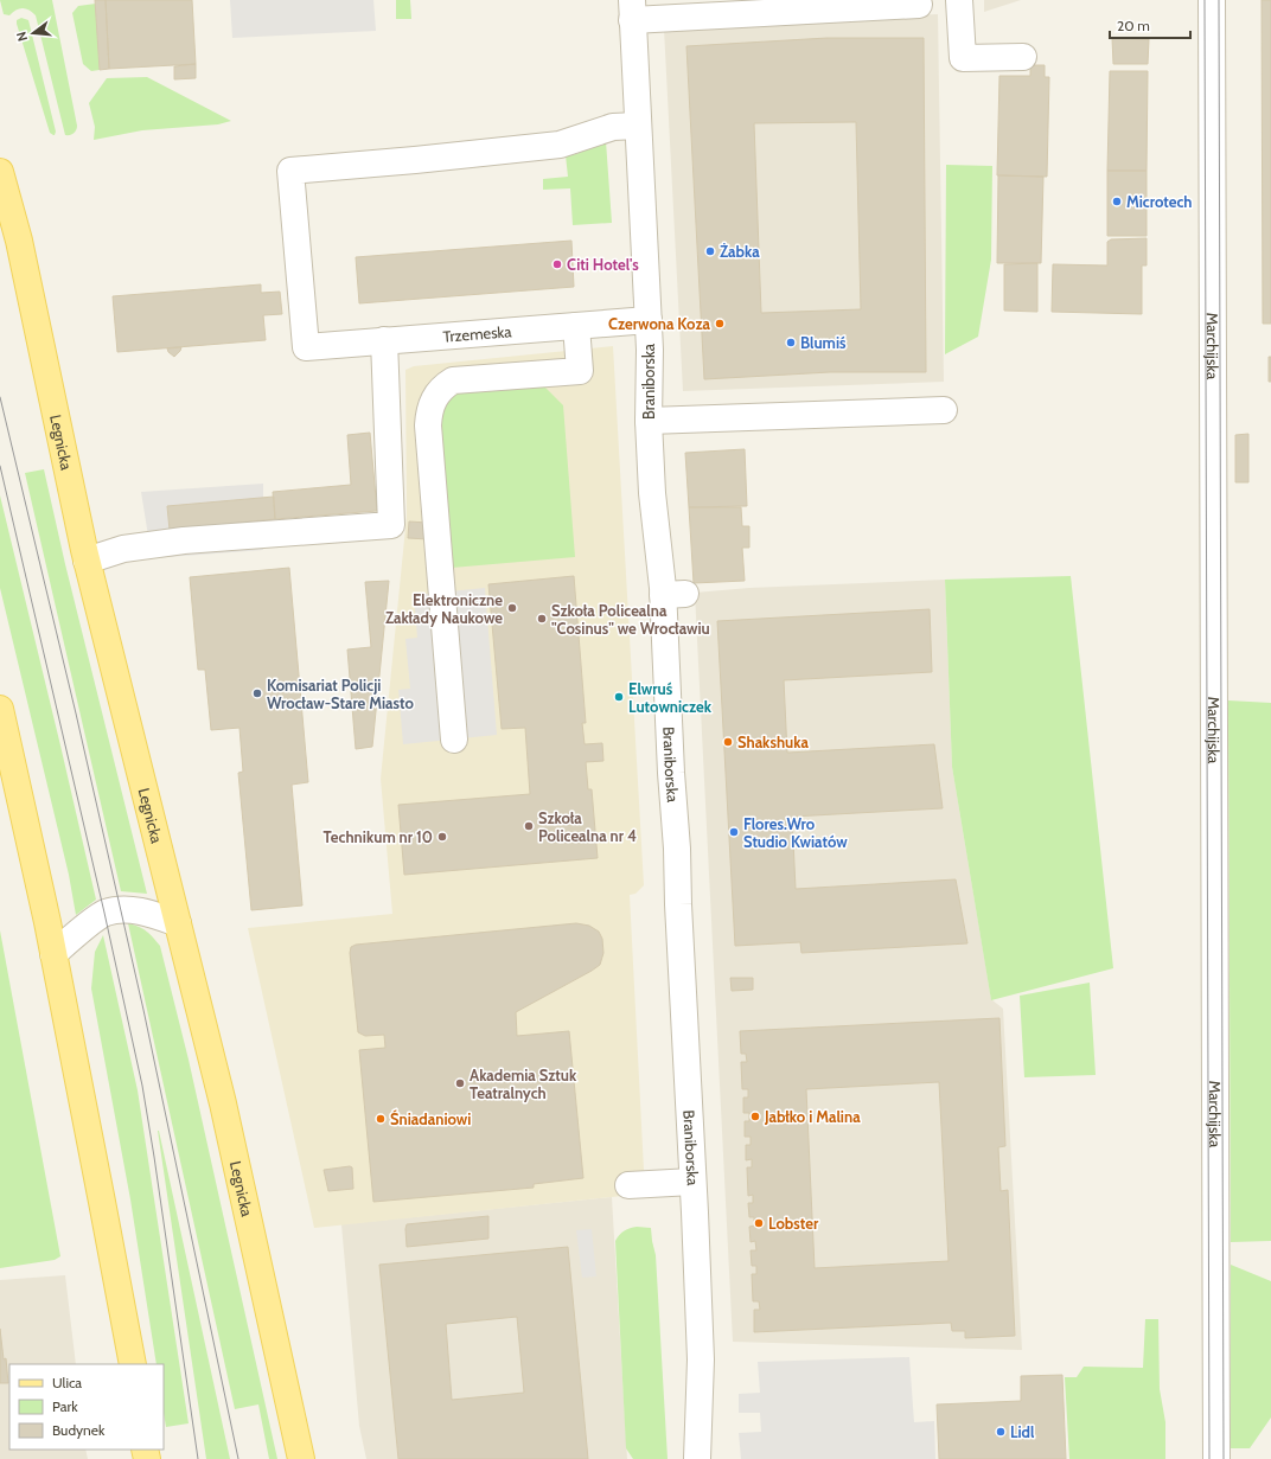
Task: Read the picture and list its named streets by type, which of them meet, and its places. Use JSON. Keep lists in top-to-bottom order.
{
  "streets": {
    "main road": ["Legnicka"],
    "street": ["Trzemeska", "Marchijska", "Braniborska"]
  },
  "crossings": [
    ["Trzemeska", "Braniborska"]
  ],
  "places": [
    "Microtech",
    "Żabka",
    "Citi Hotel's",
    "Czerwona Koza",
    "Blumiś",
    "Elektroniczne Zakłady Naukowe",
    "Szkoła Policealna \"Cosinus\" we Wrocławiu",
    "Komisariat Policji Wrocław-Stare Miasto",
    "Elwruś Lutowniczek",
    "Shakshuka",
    "Szkoła Policealna nr 4",
    "Flores.Wro Studio Kwiatów",
    "Technikum nr 10",
    "Akademia Sztuk Teatralnych",
    "Jabłko i Malina",
    "Śniadaniowi",
    "Lobster",
    "Lidl"
  ],
  "legend": ["Ulica", "Park", "Budynek"],
  "scale_bar": "20 m",
  "north": "left"
}
